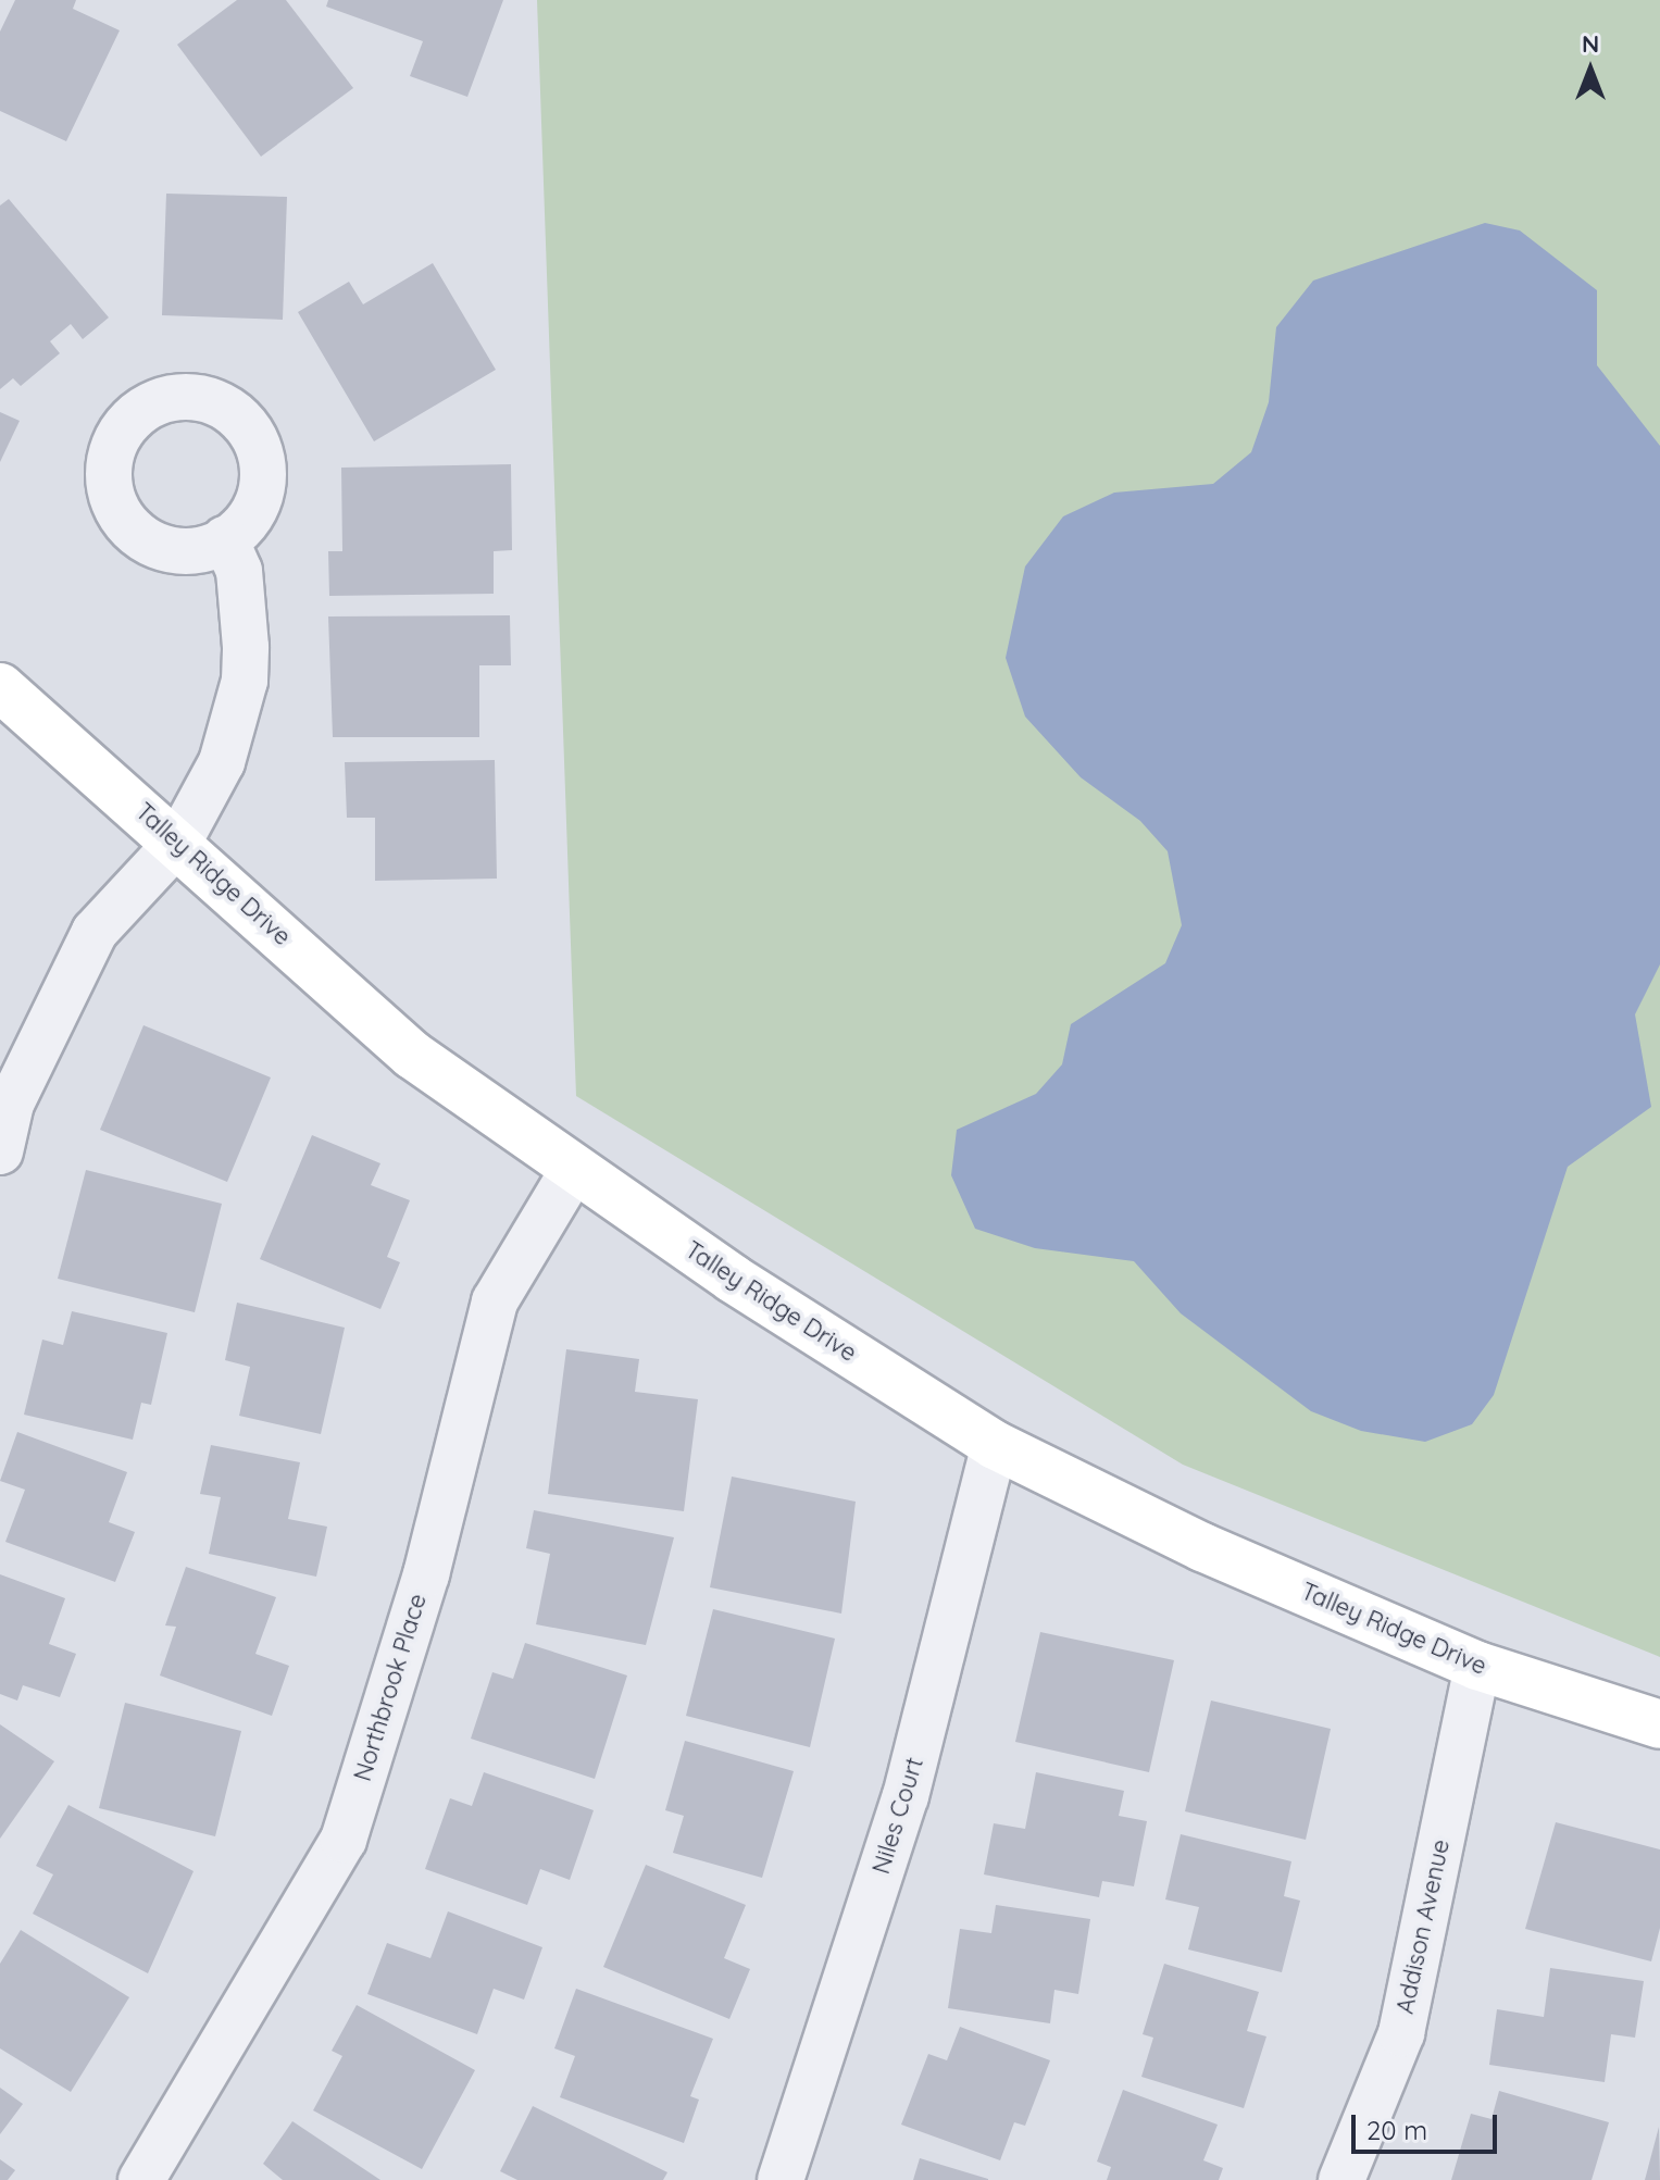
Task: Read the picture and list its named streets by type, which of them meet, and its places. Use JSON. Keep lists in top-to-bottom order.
{
  "streets": {
    "street": [
      "Talley Ridge Drive",
      "Northbrook Place",
      "Niles Court",
      "Addison Avenue"
    ]
  },
  "crossings": [
    ["Talley Ridge Drive", "Northbrook Place"],
    ["Talley Ridge Drive", "Niles Court"],
    ["Talley Ridge Drive", "Addison Avenue"]
  ],
  "scale_bar": "20 m",
  "north": "top"
}
